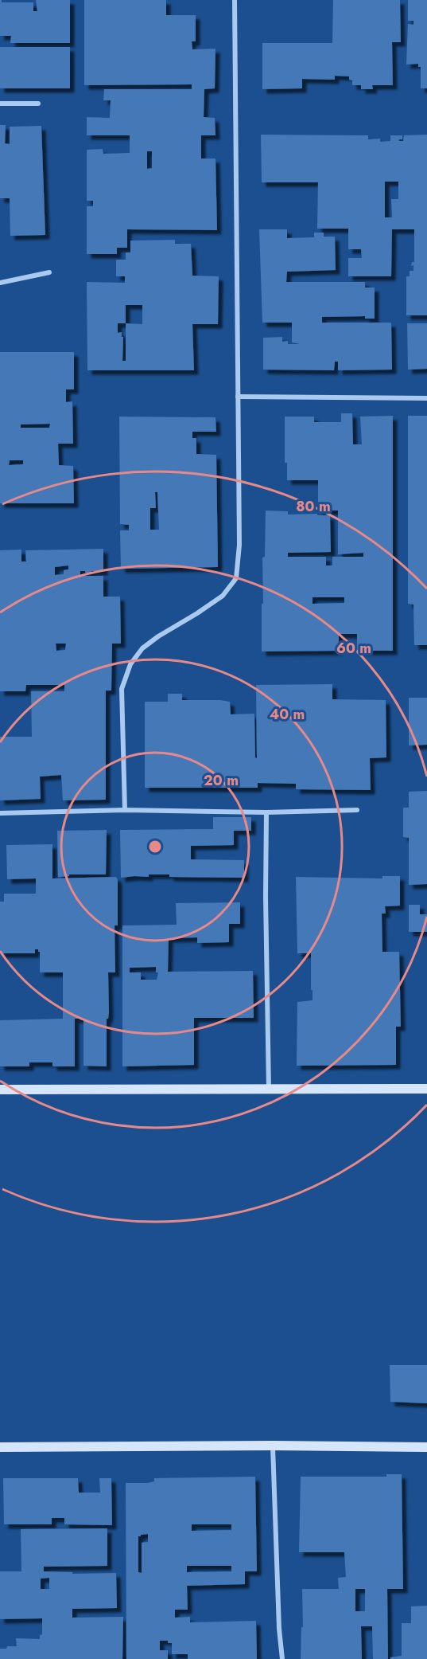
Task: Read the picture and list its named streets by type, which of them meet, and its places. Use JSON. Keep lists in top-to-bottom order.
{
  "rings": [
    "80 m",
    "60 m",
    "40 m",
    "20 m"
  ]
}
